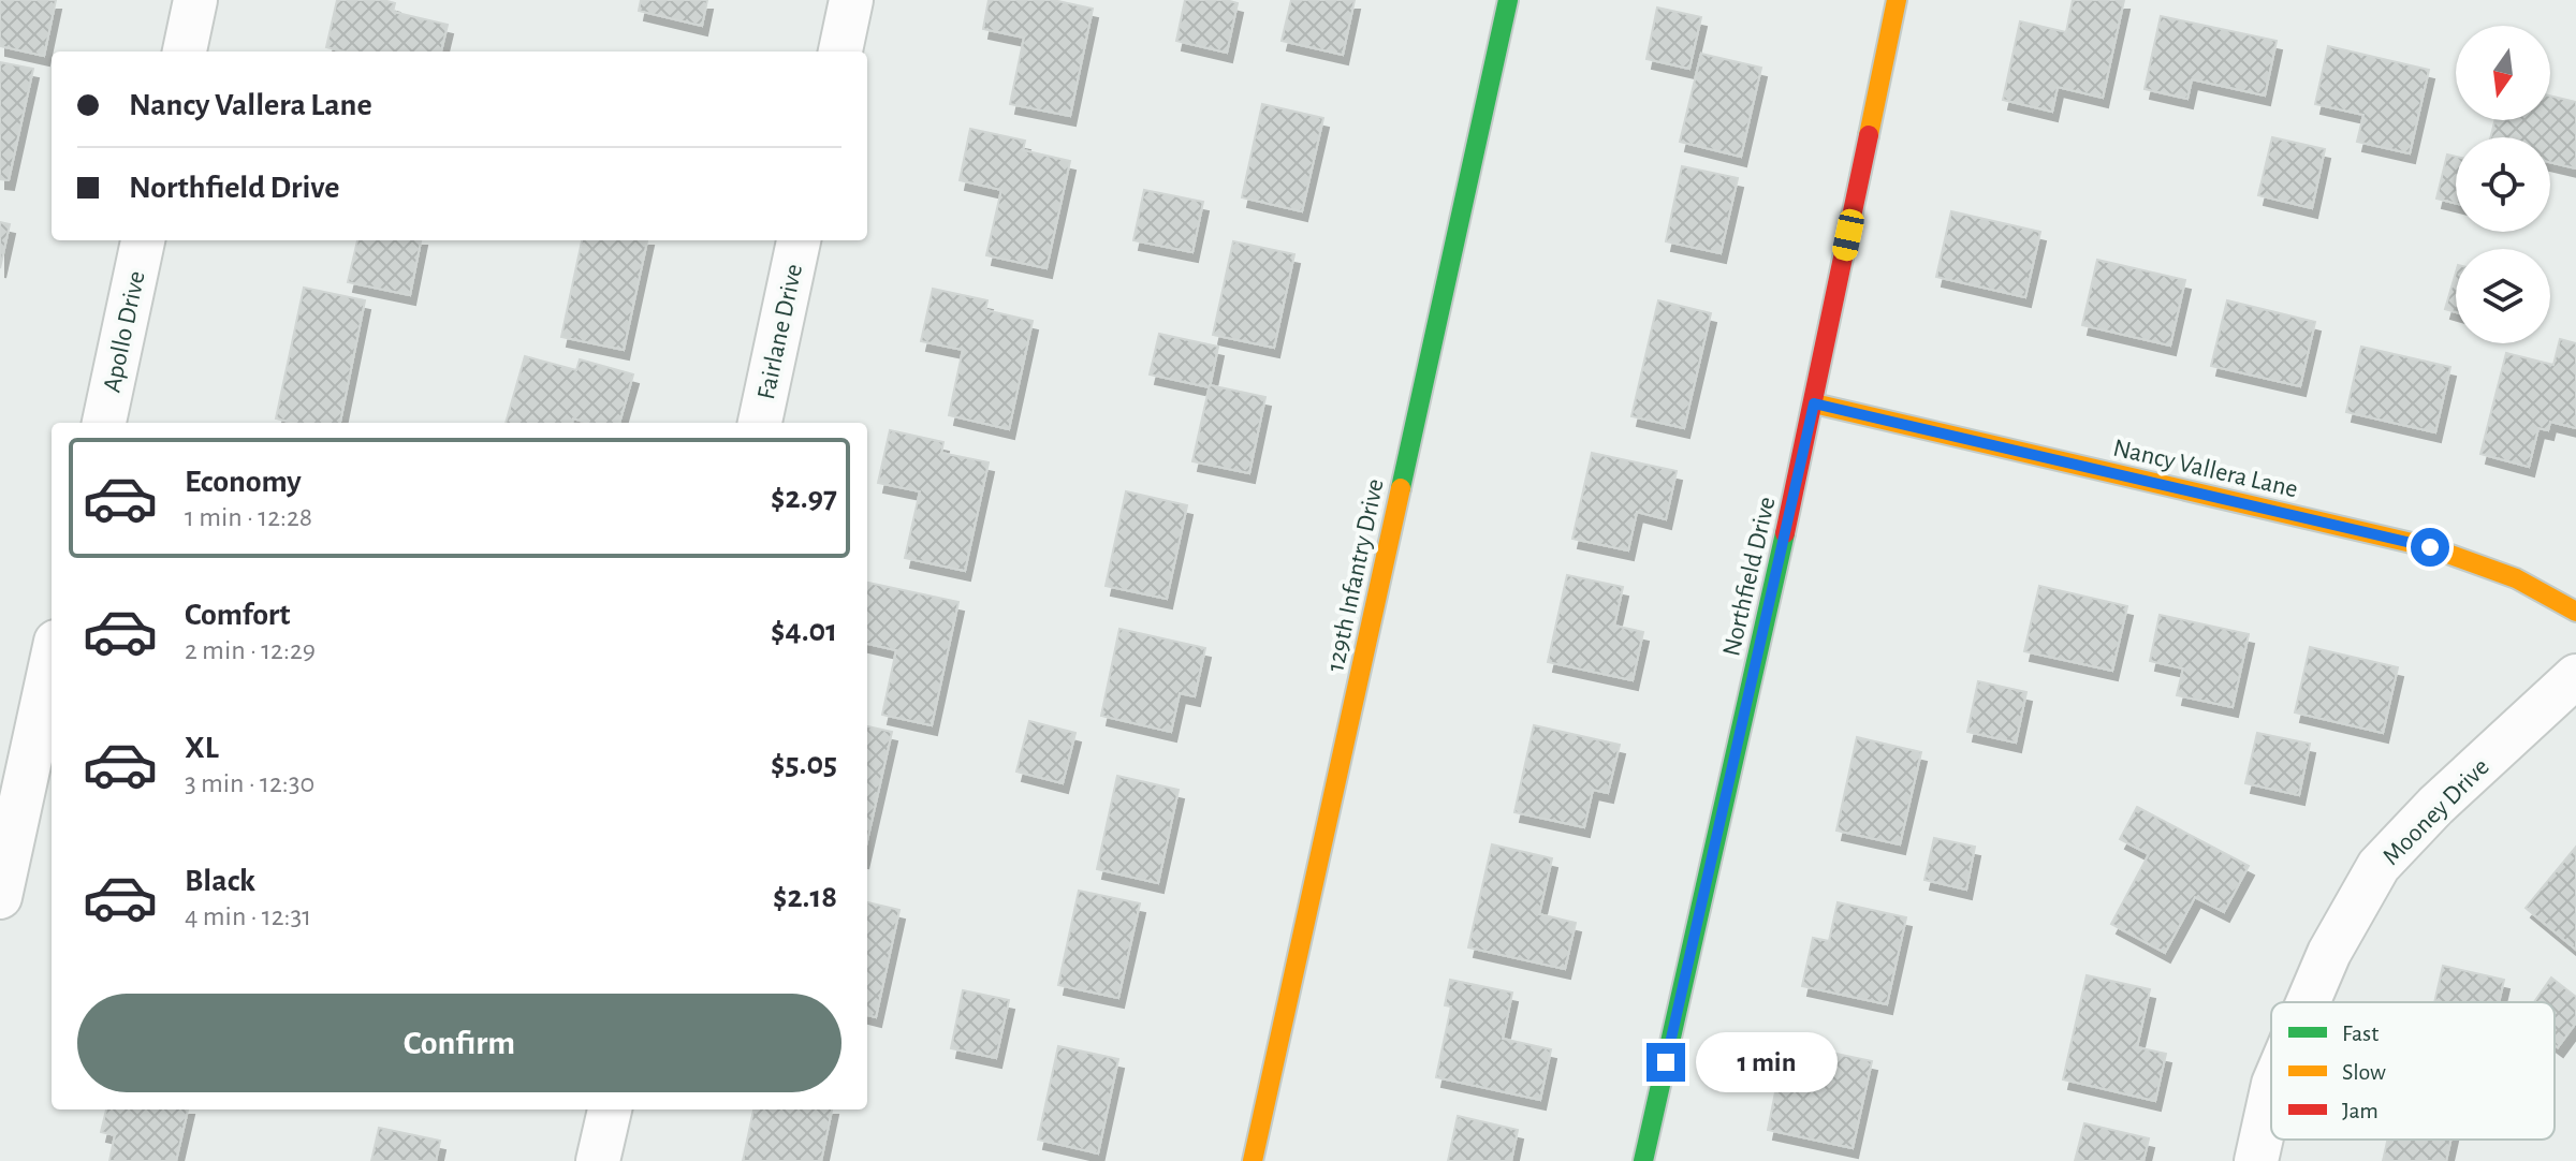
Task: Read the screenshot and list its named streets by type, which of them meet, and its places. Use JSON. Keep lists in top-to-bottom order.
{
  "streets": {
    "street": [
      "Apollo Drive",
      "Fairlane Drive",
      "Nancy Vallera Lane",
      "129th Infantry Drive",
      "Northfield Drive",
      "Mooney Drive"
    ]
  },
  "crossings": [
    ["Nancy Vallera Lane", "Northfield Drive"]
  ],
  "legend": ["Fast", "Slow", "Jam"],
  "north": "bottom",
  "page": {
    "banner": ["Nancy Vallera Lane", "Northfield Drive"],
    "list": [
      {
        "name": "Economy",
        "note": "1 min · 12:28",
        "value": "$2.97"
      },
      {
        "name": "Comfort",
        "note": "2 min · 12:29",
        "value": "$4.01"
      },
      {
        "name": "XL",
        "note": "3 min · 12:30",
        "value": "$5.05"
      },
      {
        "name": "Black",
        "note": "4 min · 12:31",
        "value": "$2.18"
      }
    ],
    "buttons": "Confirm",
    "bubble": "1 min"
  }
}
